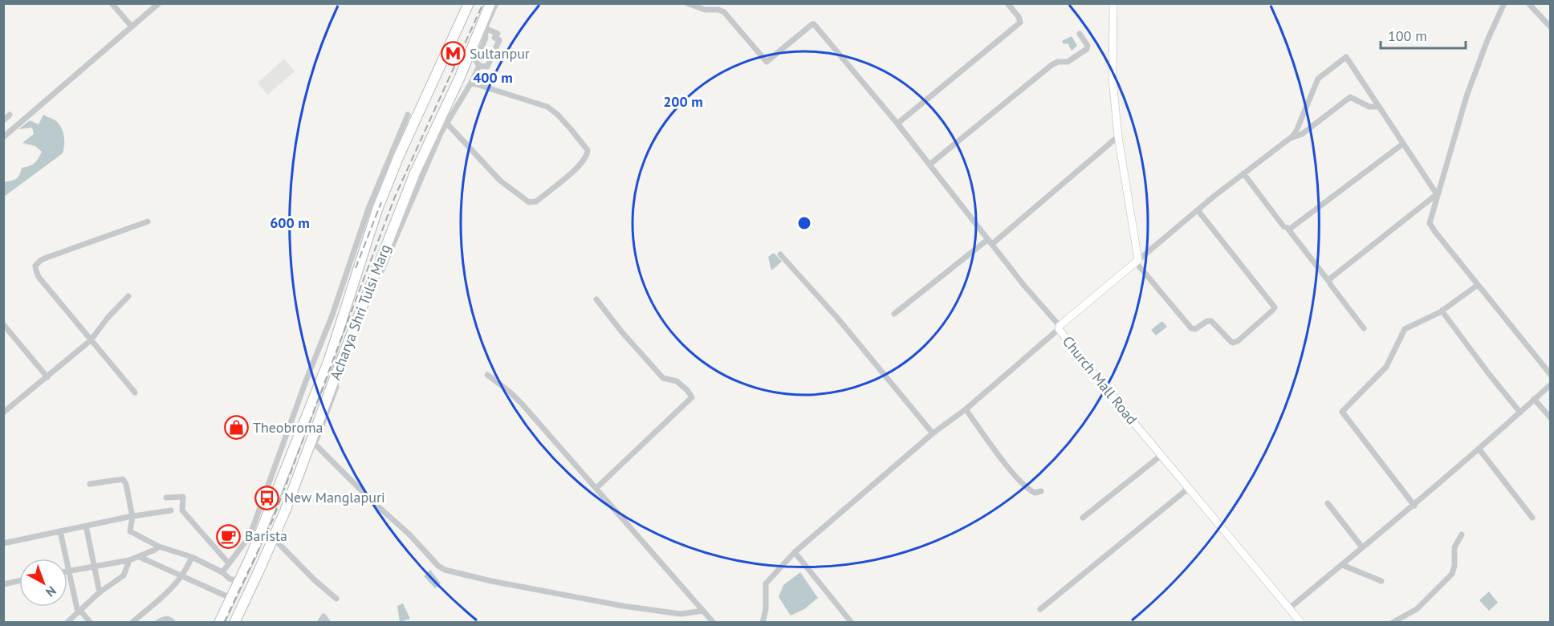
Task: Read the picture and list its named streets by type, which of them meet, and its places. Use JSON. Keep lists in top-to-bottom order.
{
  "streets": {
    "highway": ["Acharya Shri Tulsi Marg"],
    "street": ["Church Mall Road"]
  },
  "places": {
    "metro station": ["Sultanpur"],
    "shop": ["Theobroma"],
    "bus stop": ["New Manglapuri"],
    "cafe": ["Barista"]
  },
  "scale_bar": "100 m",
  "north": "bottom right",
  "rings": ["400 m", "200 m", "600 m"]
}
